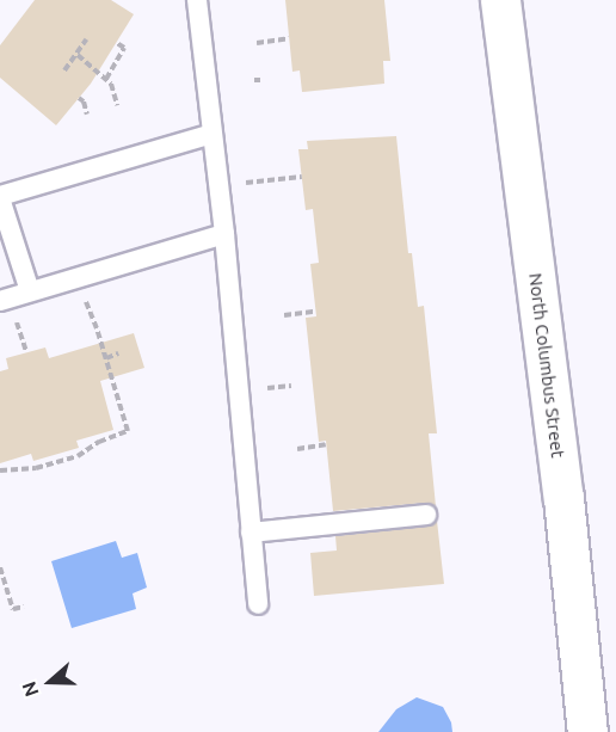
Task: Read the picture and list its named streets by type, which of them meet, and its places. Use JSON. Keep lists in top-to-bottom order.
{
  "streets": {
    "street": ["North Columbus Street"]
  },
  "north": "left"
}
